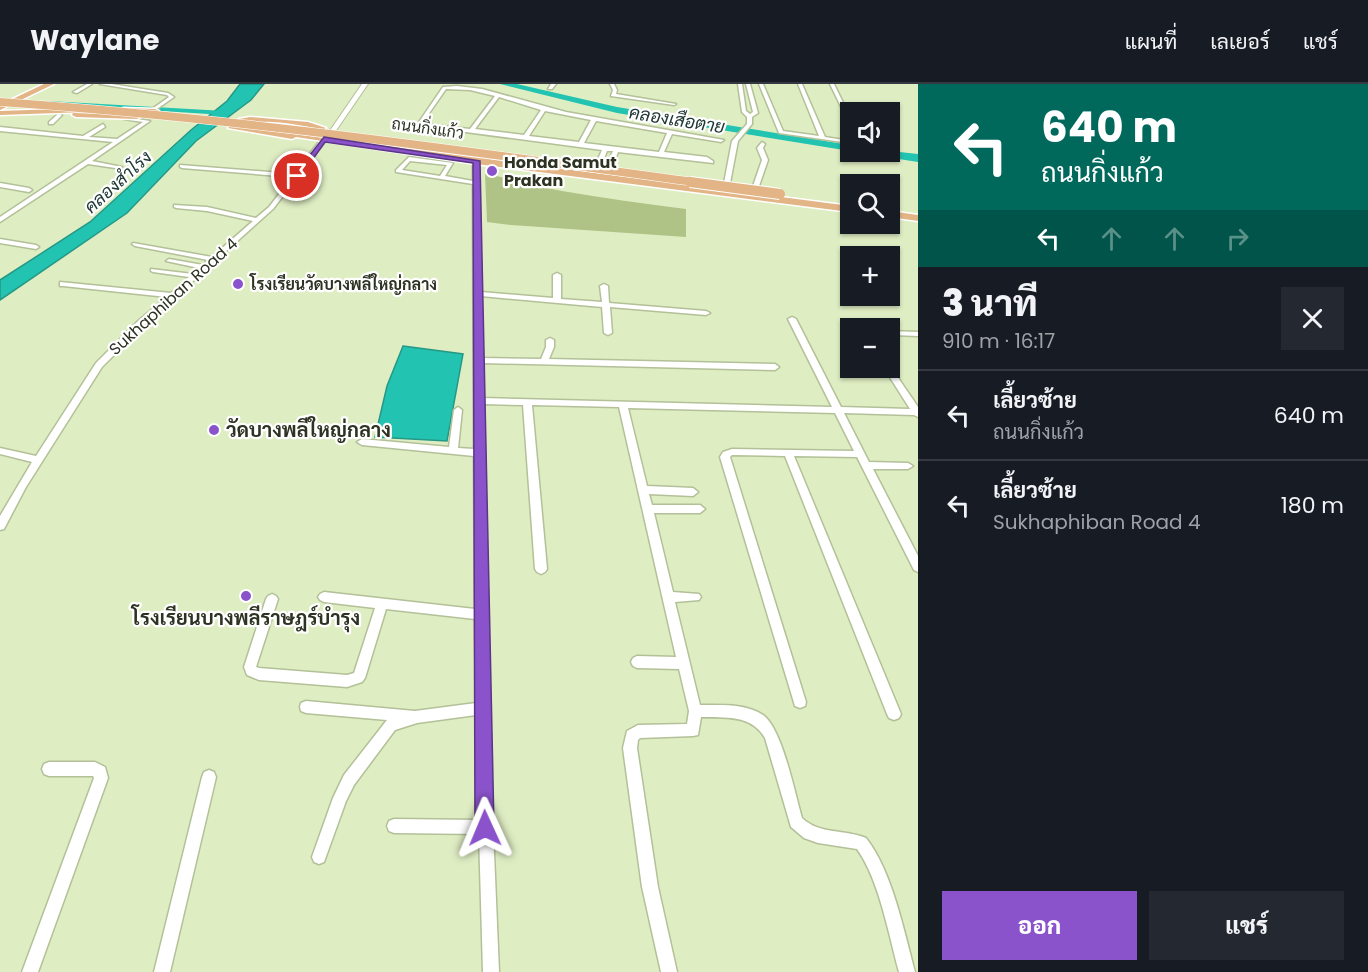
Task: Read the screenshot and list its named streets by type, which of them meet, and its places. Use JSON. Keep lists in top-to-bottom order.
{
  "streets": {
    "main road": ["ถนนกิ่งแก้ว"],
    "street": ["Sukhaphiban Road 4"]
  },
  "crossings": [
    ["ถนนกิ่งแก้ว", "Sukhaphiban Road 4"]
  ],
  "water": ["คลองเสือตาย", "คลองสำโรง"],
  "places": [
    "Honda Samut Prakan",
    "โรงเรียนวัดบางพลีใหญ่กลาง",
    "วัดบางพลีใหญ่กลาง",
    "โรงเรียนบางพลีราษฎร์บำรุง"
  ],
  "page": {
    "header": "Waylane",
    "nav": ["แผนที่", "เลเยอร์", "แชร์"],
    "turn": ["640 m", "ถนนกิ่งแก้ว"],
    "map_buttons": ["+", "−"],
    "heading": ["3 นาที", "910 m · 16:17"],
    "list": [
      {
        "name": "เลี้ยวซ้าย",
        "note": "ถนนกิ่งแก้ว",
        "value": "640 m"
      },
      {
        "name": "เลี้ยวซ้าย",
        "note": "Sukhaphiban Road 4",
        "value": "180 m"
      }
    ],
    "buttons": ["ออก", "แชร์"]
  }
}
